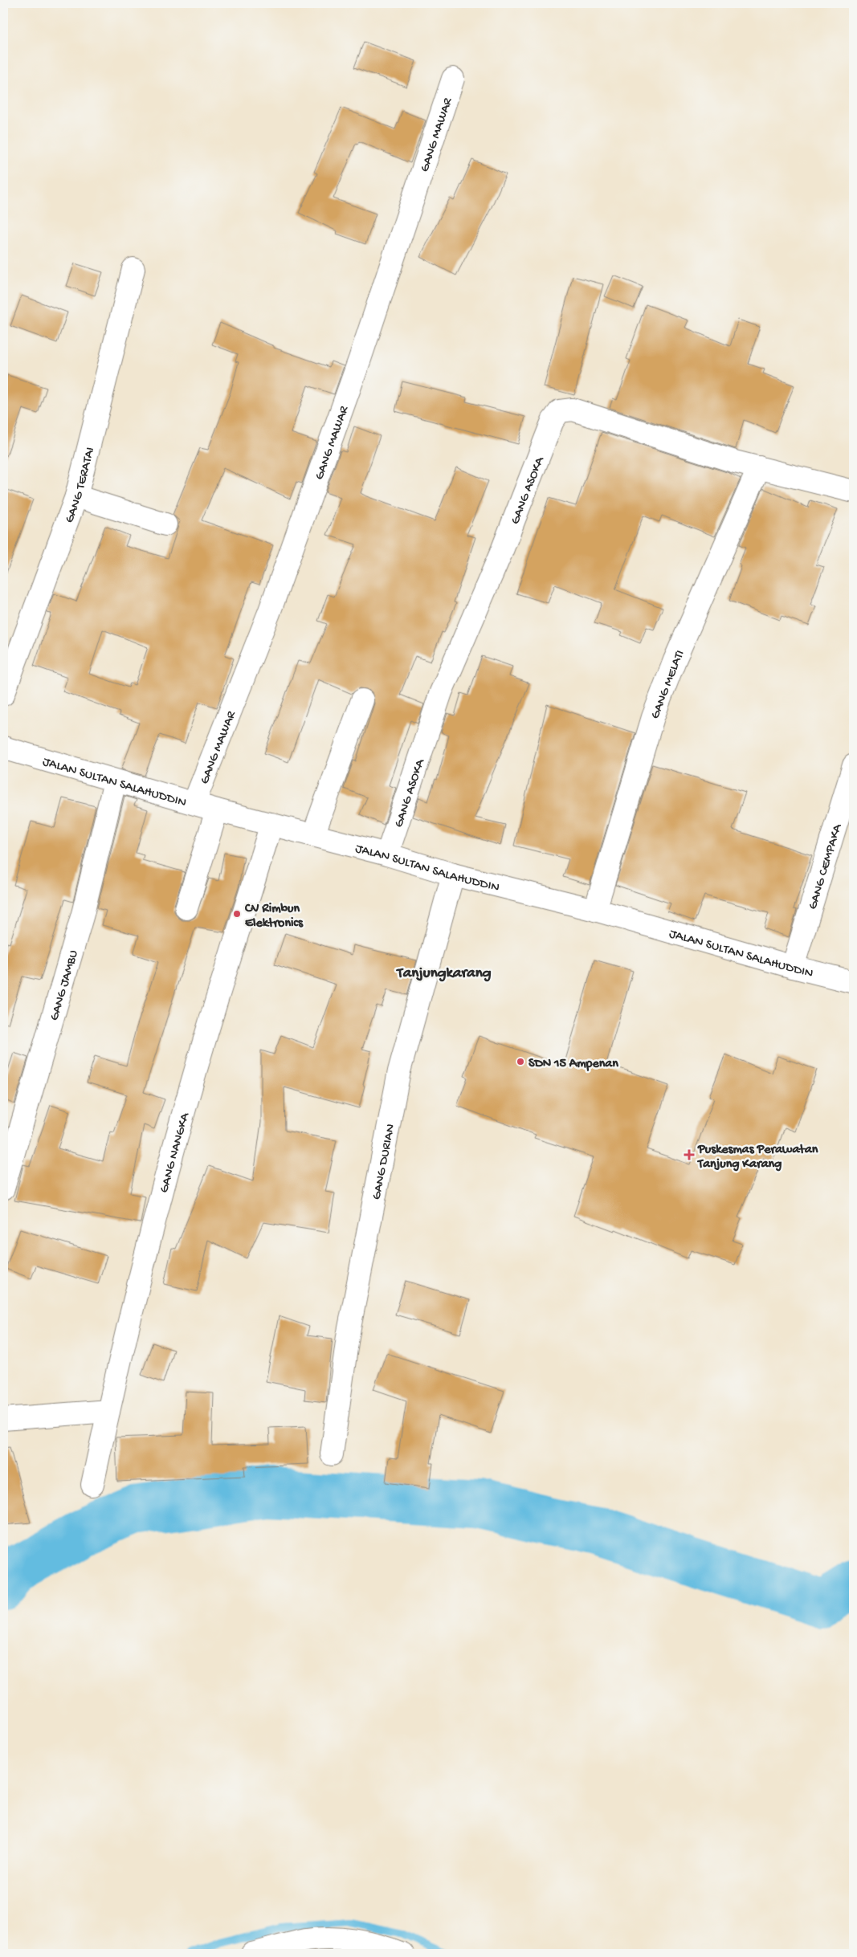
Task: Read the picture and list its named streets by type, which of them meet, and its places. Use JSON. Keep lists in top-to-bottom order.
{
  "streets": {
    "street": [
      "GANG MAWAR",
      "GANG TERATAI",
      "GANG ASOKA",
      "GANG MELATI",
      "JALAN SULTAN SALAHUDDIN",
      "GANG CEMPAKA",
      "GANG JAMBU",
      "GANG NANGKA",
      "GANG DURIAN"
    ]
  },
  "crossings": [
    ["GANG MAWAR", "JALAN SULTAN SALAHUDDIN"],
    ["GANG ASOKA", "GANG MELATI"],
    ["GANG ASOKA", "JALAN SULTAN SALAHUDDIN"],
    ["GANG MELATI", "JALAN SULTAN SALAHUDDIN"],
    ["JALAN SULTAN SALAHUDDIN", "GANG CEMPAKA"],
    ["JALAN SULTAN SALAHUDDIN", "GANG JAMBU"],
    ["JALAN SULTAN SALAHUDDIN", "GANG NANGKA"],
    ["JALAN SULTAN SALAHUDDIN", "GANG DURIAN"]
  ],
  "districts": ["Tanjungkarang"],
  "places": {
    "other": ["CV Rimbun Elektronics", "SDN 15 Ampenan"],
    "health": ["Puskesmas Perawatan Tanjung Karang"]
  }
}
